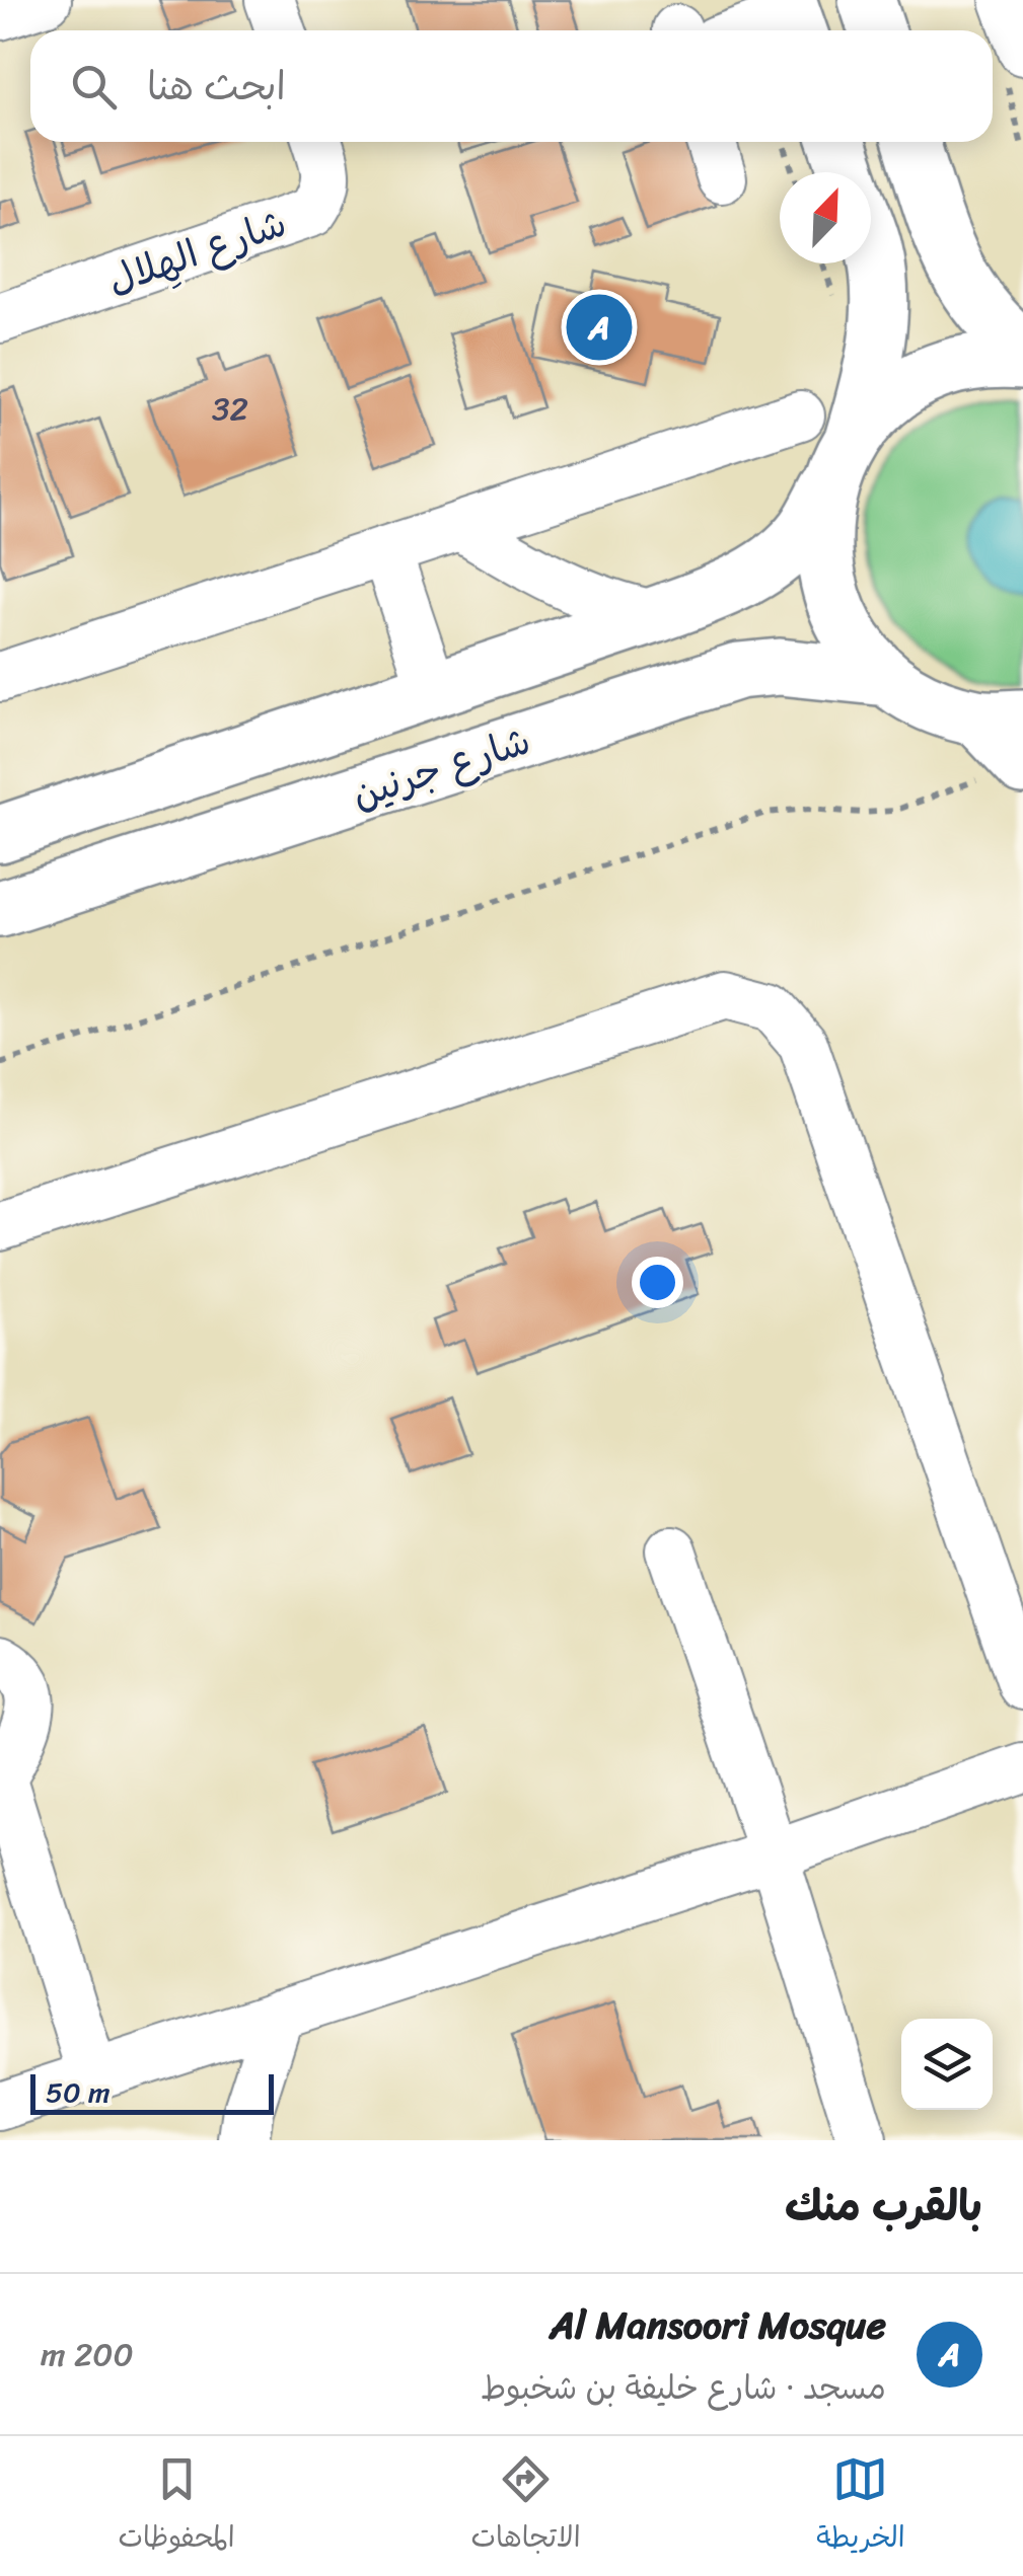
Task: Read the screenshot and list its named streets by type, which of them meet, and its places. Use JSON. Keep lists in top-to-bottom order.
{
  "streets": {
    "main road": ["شارع جرنين"],
    "street": ["شارع الهِلال"]
  },
  "house_numbers": ["32"],
  "scale_bar": "50 m",
  "north": "top right",
  "page": {
    "search": "ابحث هنا",
    "pins": "A",
    "scale": "50 m",
    "heading": "بالقرب منك",
    "list": [
      {
        "mark": "A",
        "name": "Al Mansoori Mosque",
        "note": "مسجد · شارع خليفة بن شخبوط",
        "value": "200 m"
      }
    ],
    "nav": ["الخريطة", "الاتجاهات", "المحفوظات"]
  }
}
